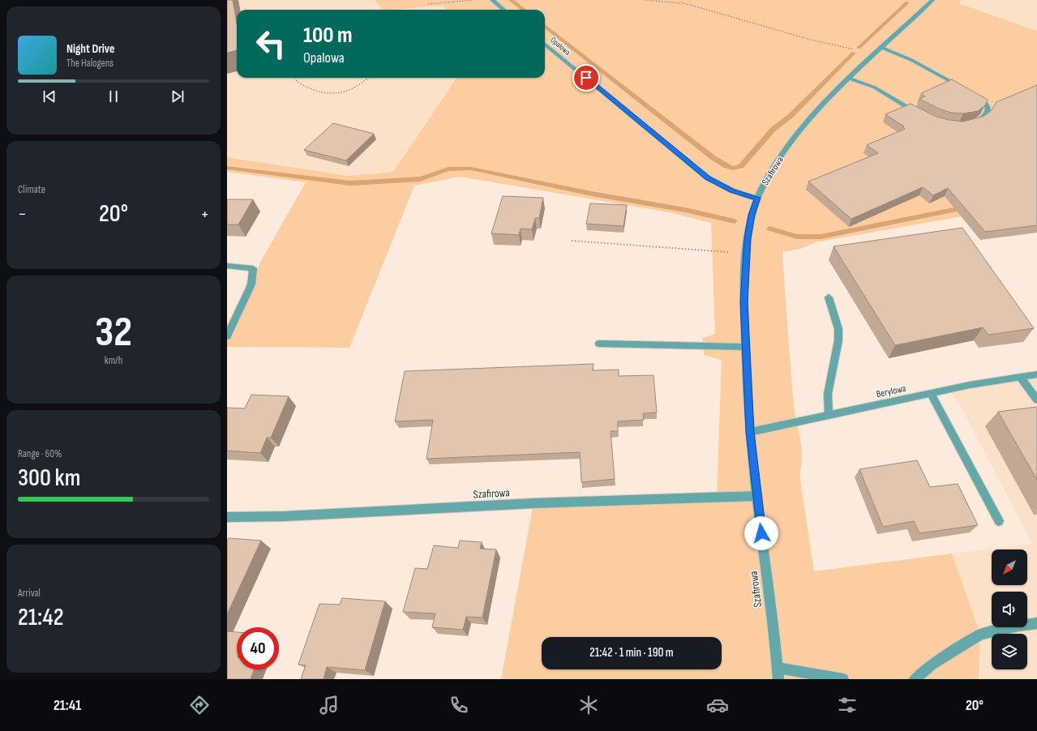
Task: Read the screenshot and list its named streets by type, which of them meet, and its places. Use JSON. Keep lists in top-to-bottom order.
{
  "streets": {
    "street": ["Opalowa", "Szafirowa", "Berylowa"]
  },
  "crossings": [
    ["Opalowa", "Szafirowa"],
    ["Szafirowa", "Berylowa"]
  ],
  "north": "bottom left",
  "page": {
    "turn": ["100 m", "Opalowa"],
    "song": ["Night Drive", "The Halogens"],
    "tile": [
      "Climate",
      ["32", "km/h"],
      ["Range · 60%", "300 km"],
      ["Arrival", "21:42"]
    ],
    "heat": ["−", "20°", "+"],
    "limit": "40",
    "trip": "21:42 · 1 min · 190 m",
    "tabs": ["21:41", "20°"]
  }
}
